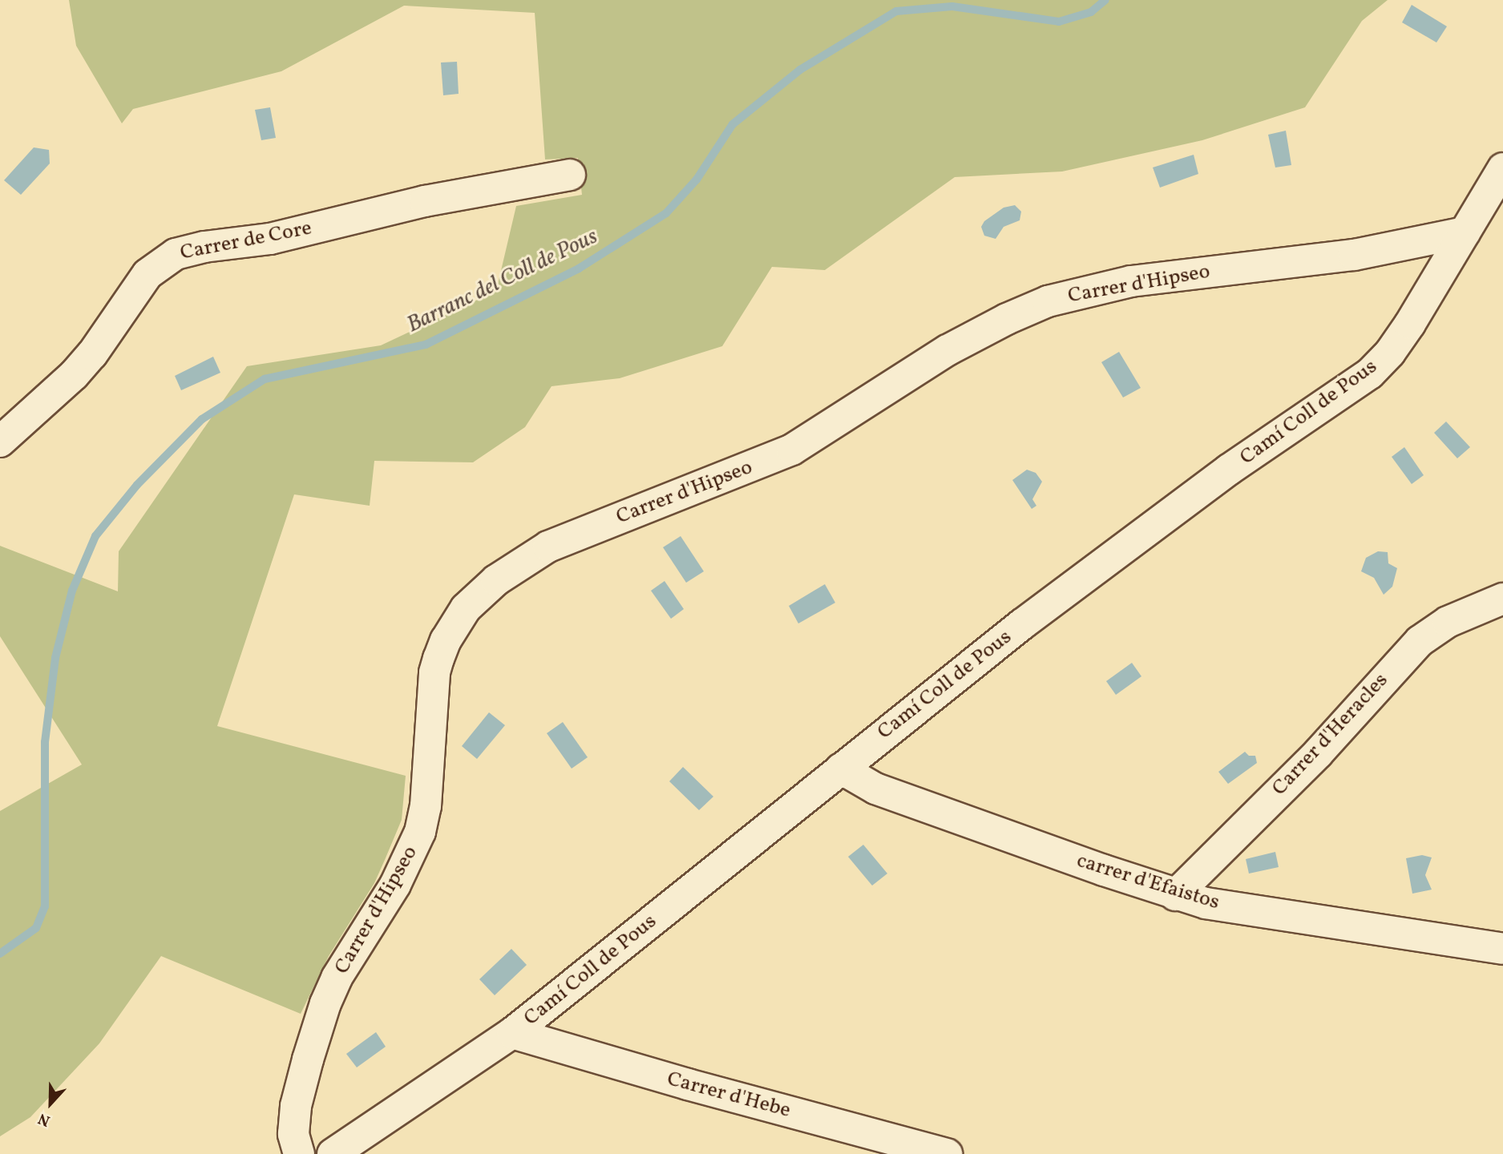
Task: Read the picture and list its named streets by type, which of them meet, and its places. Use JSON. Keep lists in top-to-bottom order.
{
  "streets": {
    "street": [
      "Carrer de Core",
      "Carrer d'Hipseo",
      "Camí Coll de Pous",
      "Carrer d'Heracles",
      "carrer d'Efaistos",
      "Carrer d'Hebe"
    ]
  },
  "crossings": [
    ["Carrer d'Hipseo", "Camí Coll de Pous"],
    ["Camí Coll de Pous", "carrer d'Efaistos"],
    ["Camí Coll de Pous", "Carrer d'Hebe"],
    ["Carrer d'Heracles", "carrer d'Efaistos"]
  ],
  "water": ["Barranc del Coll de Pous"],
  "north": "bottom"
}
